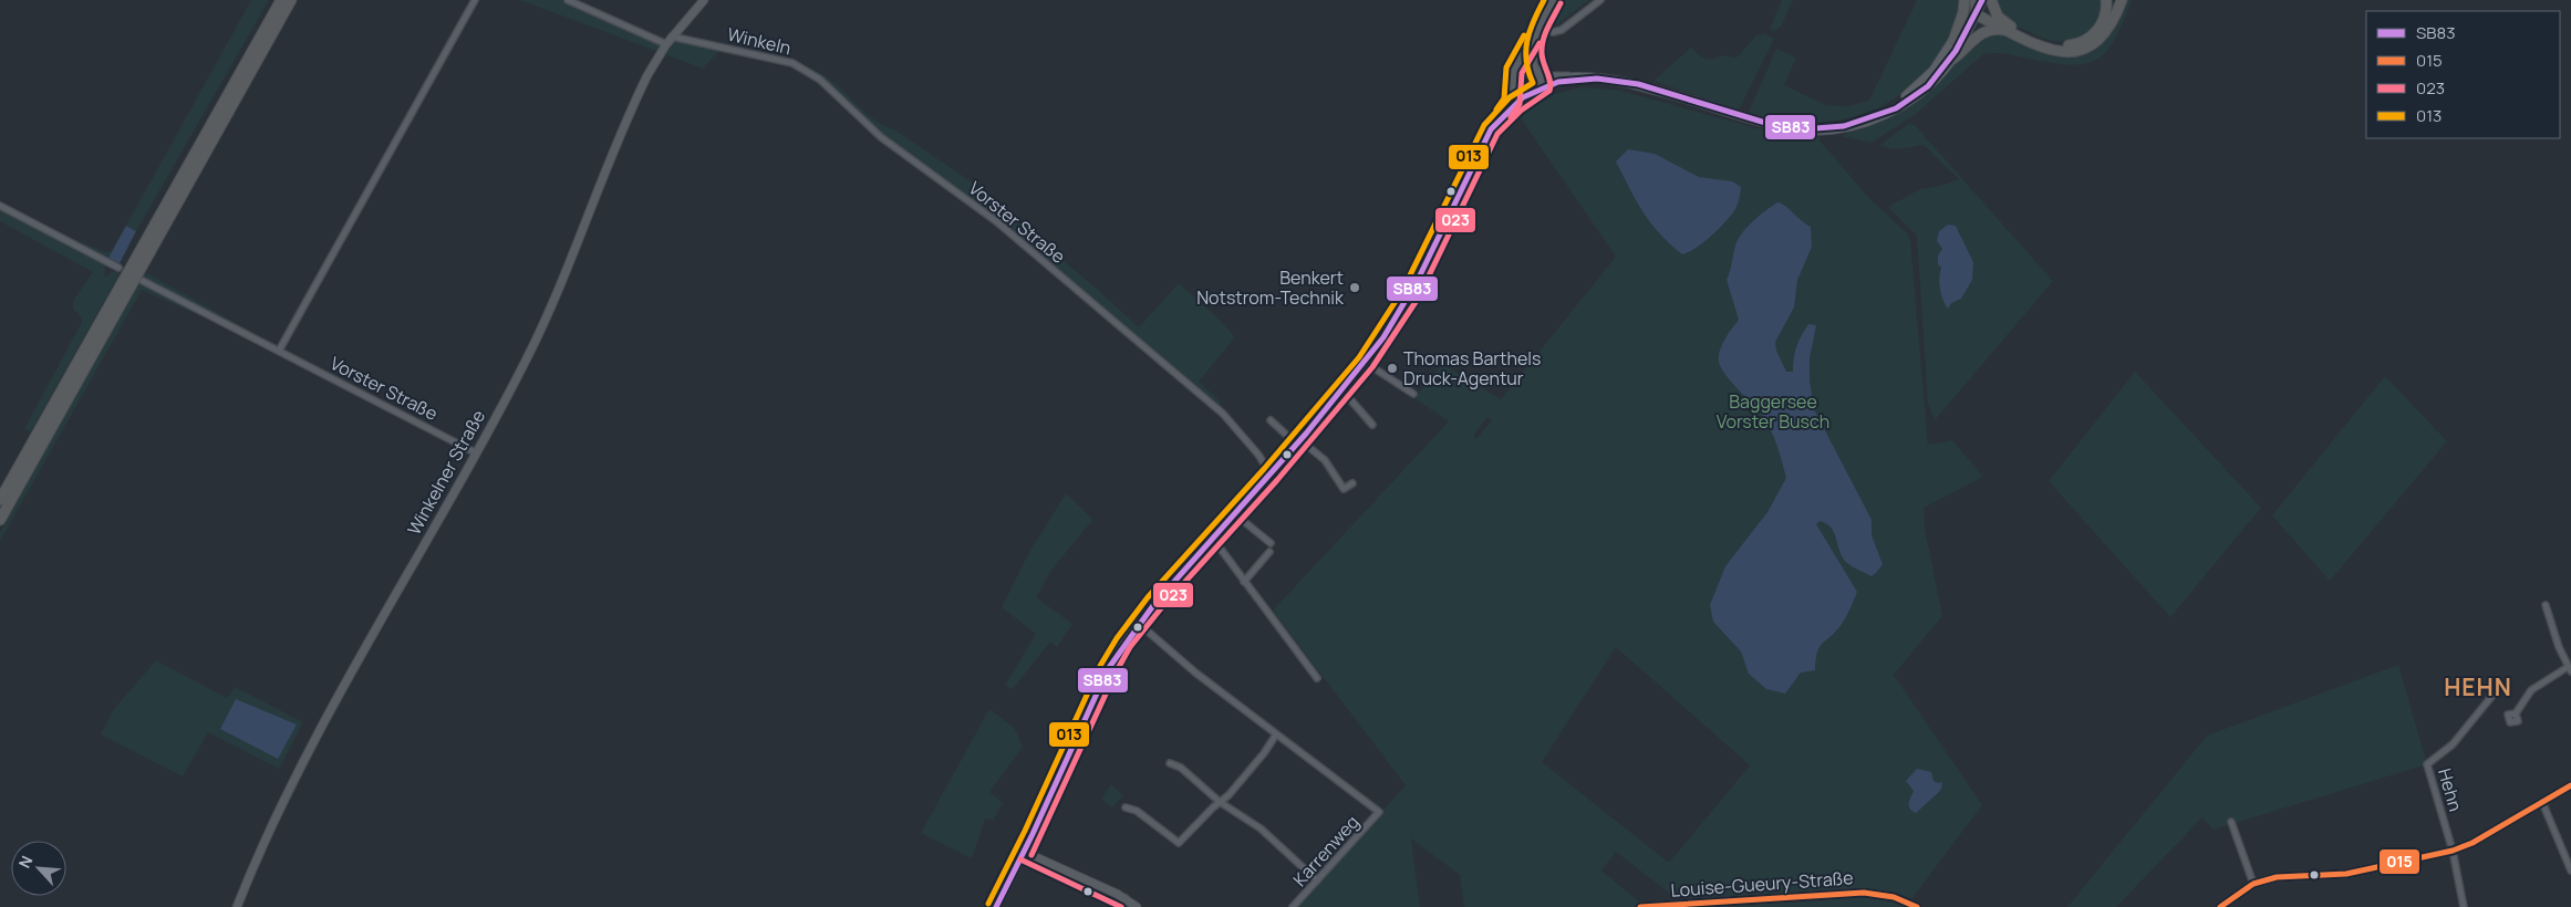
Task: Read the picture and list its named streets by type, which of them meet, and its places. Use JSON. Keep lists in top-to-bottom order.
{
  "streets": {
    "street": [
      "Winkeln",
      "Vorster Straße",
      "Winkelner Straße",
      "Hehn",
      "Karrenweg",
      "Louise-Gueury-Straße"
    ]
  },
  "crossings": [
    ["Winkeln", "Vorster Straße"],
    ["Vorster Straße", "Winkelner Straße"]
  ],
  "districts": ["HEHN"],
  "parks": ["Baggersee Vorster Busch"],
  "places": ["Benkert Notstrom-Technik", "Thomas Barthels Druck-Agentur"],
  "lines": [
    "transit line SB83",
    "transit line 013",
    "transit line 023",
    "transit line 015"
  ],
  "legend": [
    "SB83",
    "015",
    "023",
    "013"
  ],
  "north": "top left"
}
